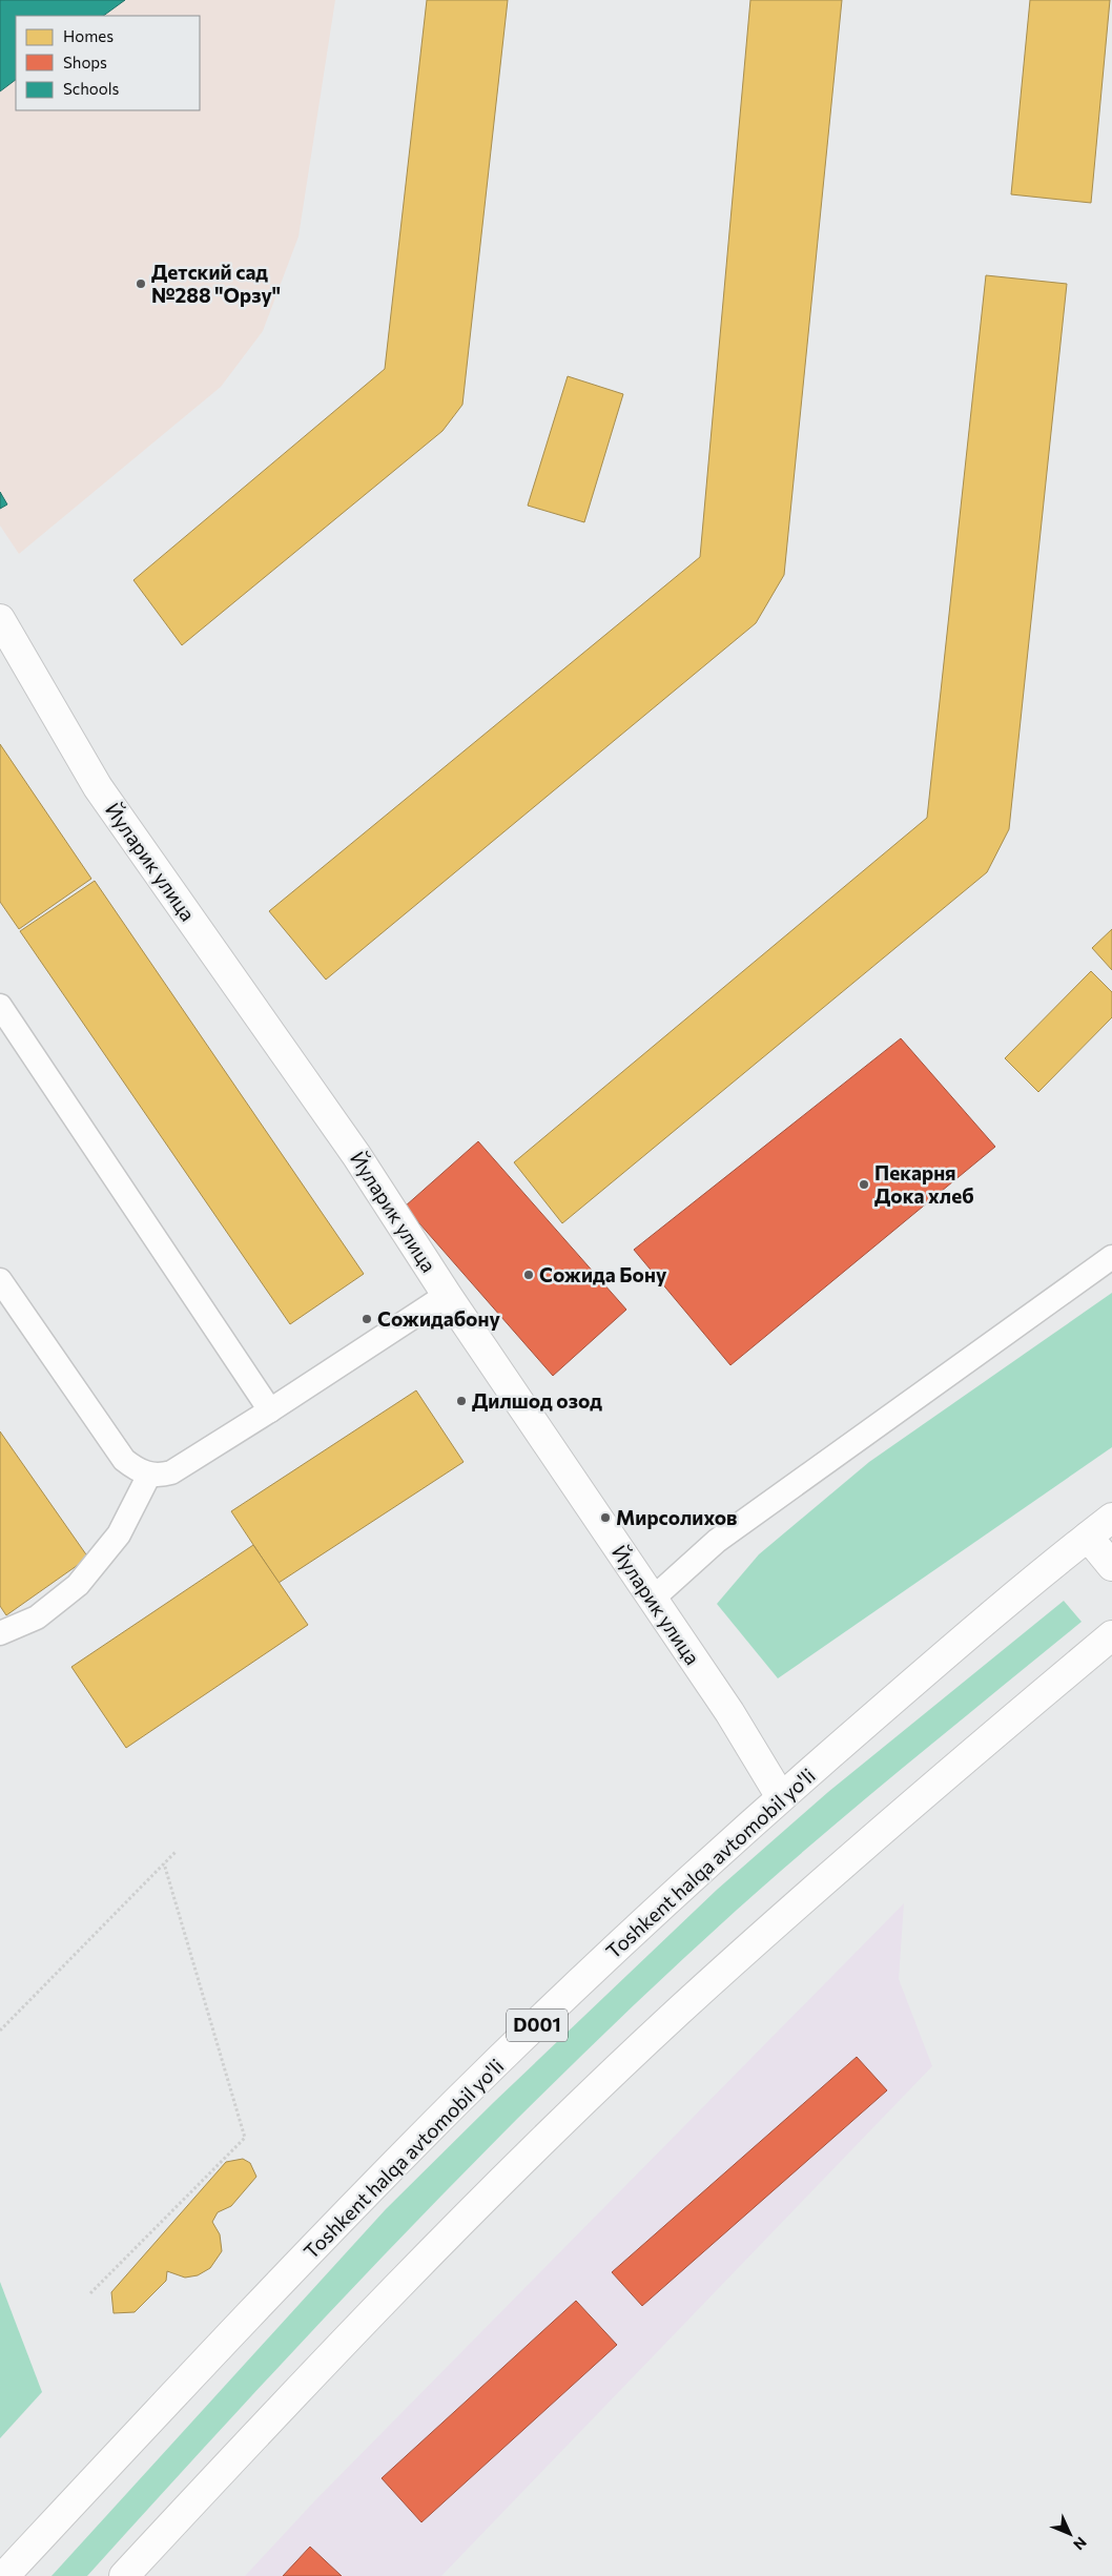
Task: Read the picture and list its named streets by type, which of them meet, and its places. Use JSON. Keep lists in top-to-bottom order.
{
  "streets": {
    "main road": ["Йуларик улица", "Toshkent halqa avtomobil yo'li", "D001"]
  },
  "crossings": [
    ["Йуларик улица", "Toshkent halqa avtomobil yo'li"]
  ],
  "places": [
    "Детский сад №288 \"Орзу\"",
    "Пекарня Дока хлеб",
    "Сожида Бону",
    "Сожидабону",
    "Дилшод озод",
    "Мирсолихов"
  ],
  "legend": ["Homes", "Shops", "Schools"],
  "north": "bottom right"
}
